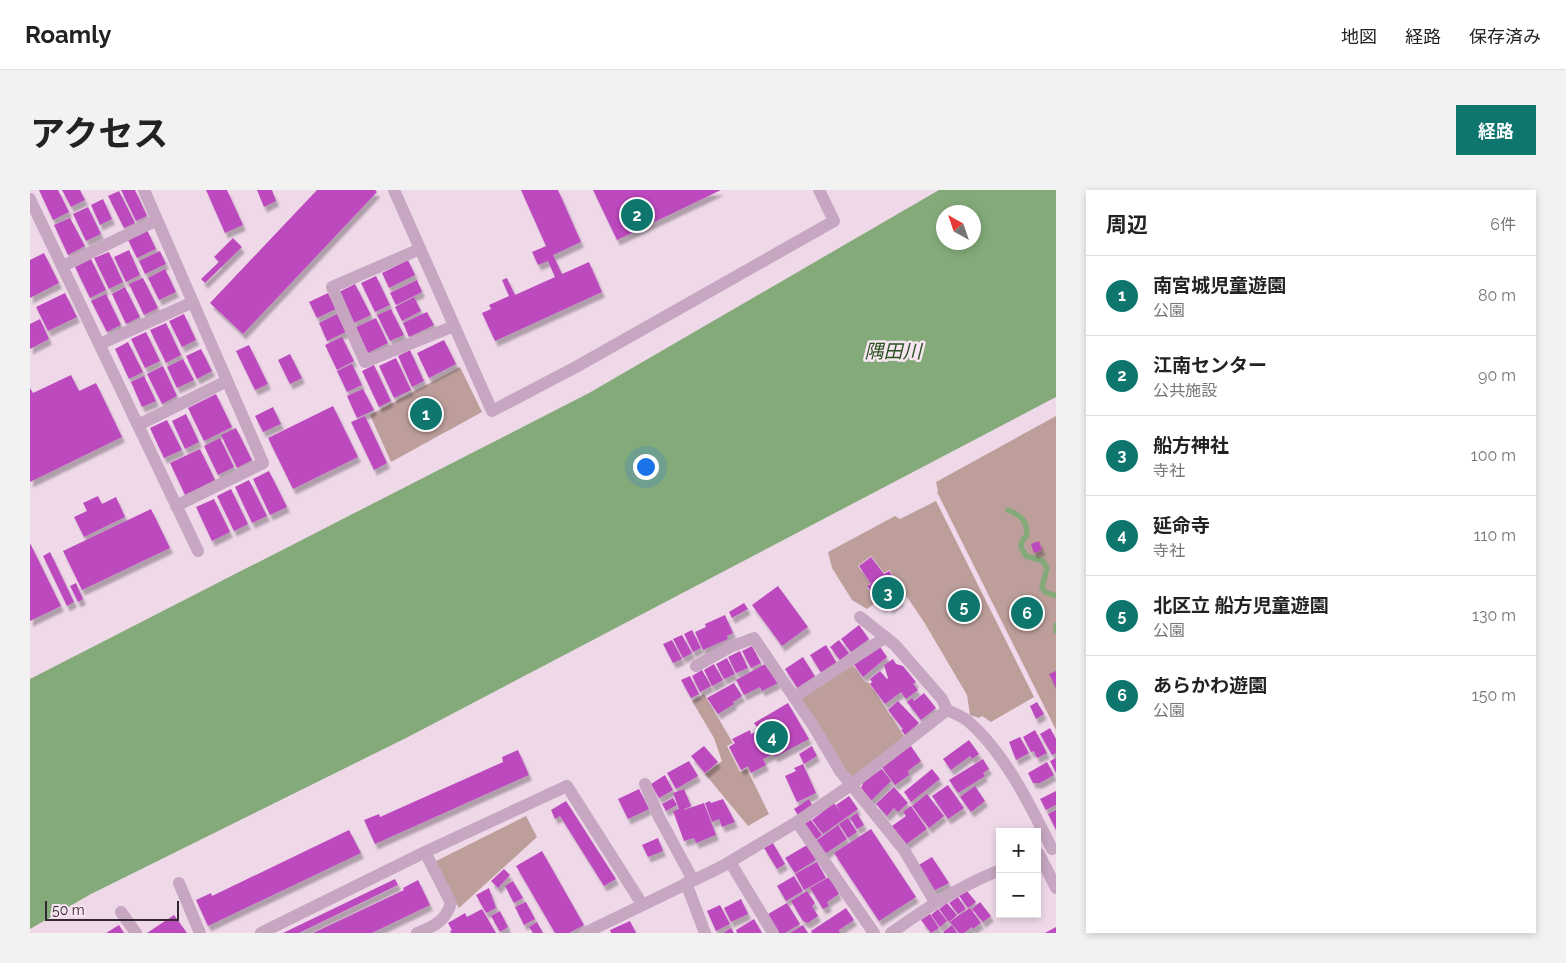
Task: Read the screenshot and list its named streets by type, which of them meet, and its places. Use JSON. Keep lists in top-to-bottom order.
{
  "water": ["隅田川"],
  "scale_bar": "50 m",
  "north": "top left",
  "page": {
    "header": "Roamly",
    "nav": ["地図", "経路", "保存済み"],
    "title": "アクセス",
    "buttons": "経路",
    "heading": ["周辺", "6件"],
    "pins": [
      "2",
      "1",
      "3",
      "5",
      "6",
      "4"
    ],
    "list": [
      {
        "mark": "1",
        "name": "南宮城児童遊園",
        "note": "公園",
        "value": "80 m"
      },
      {
        "mark": "2",
        "name": "江南センター",
        "note": "公共施設",
        "value": "90 m"
      },
      {
        "mark": "3",
        "name": "船方神社",
        "note": "寺社",
        "value": "100 m"
      },
      {
        "mark": "4",
        "name": "延命寺",
        "note": "寺社",
        "value": "110 m"
      },
      {
        "mark": "5",
        "name": "北区立 船方児童遊園",
        "note": "公園",
        "value": "130 m"
      },
      {
        "mark": "6",
        "name": "あらかわ遊園",
        "note": "公園",
        "value": "150 m"
      }
    ],
    "map_buttons": ["+", "−"],
    "scale": "50 m"
  }
}
